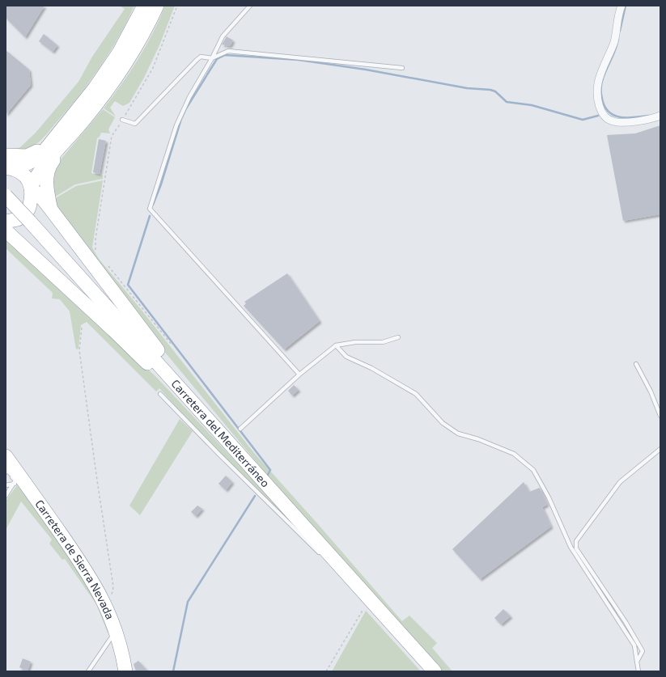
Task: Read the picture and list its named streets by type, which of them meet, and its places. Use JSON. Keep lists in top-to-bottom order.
{
  "streets": {
    "highway": ["Carretera del Mediterráneo", "Carretera de Sierra Nevada"]
  }
}
